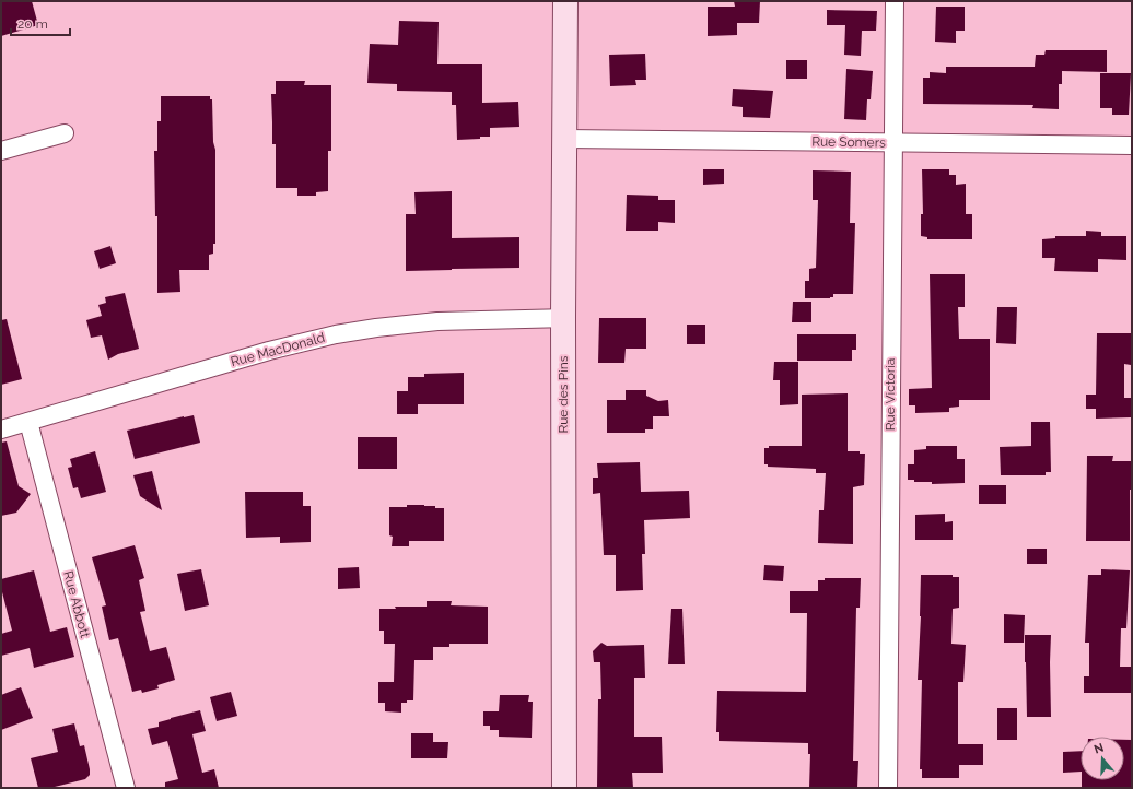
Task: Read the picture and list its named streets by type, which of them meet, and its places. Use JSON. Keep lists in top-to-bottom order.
{
  "streets": {
    "street": [
      "Rue Somers",
      "Rue MacDonald",
      "Rue des Pins",
      "Rue Victoria",
      "Rue Abbott"
    ]
  },
  "crossings": [
    ["Rue Somers", "Rue des Pins"],
    ["Rue Somers", "Rue Victoria"],
    ["Rue MacDonald", "Rue des Pins"],
    ["Rue MacDonald", "Rue Abbott"]
  ],
  "scale_bar": "20 m",
  "north": "top"
}
